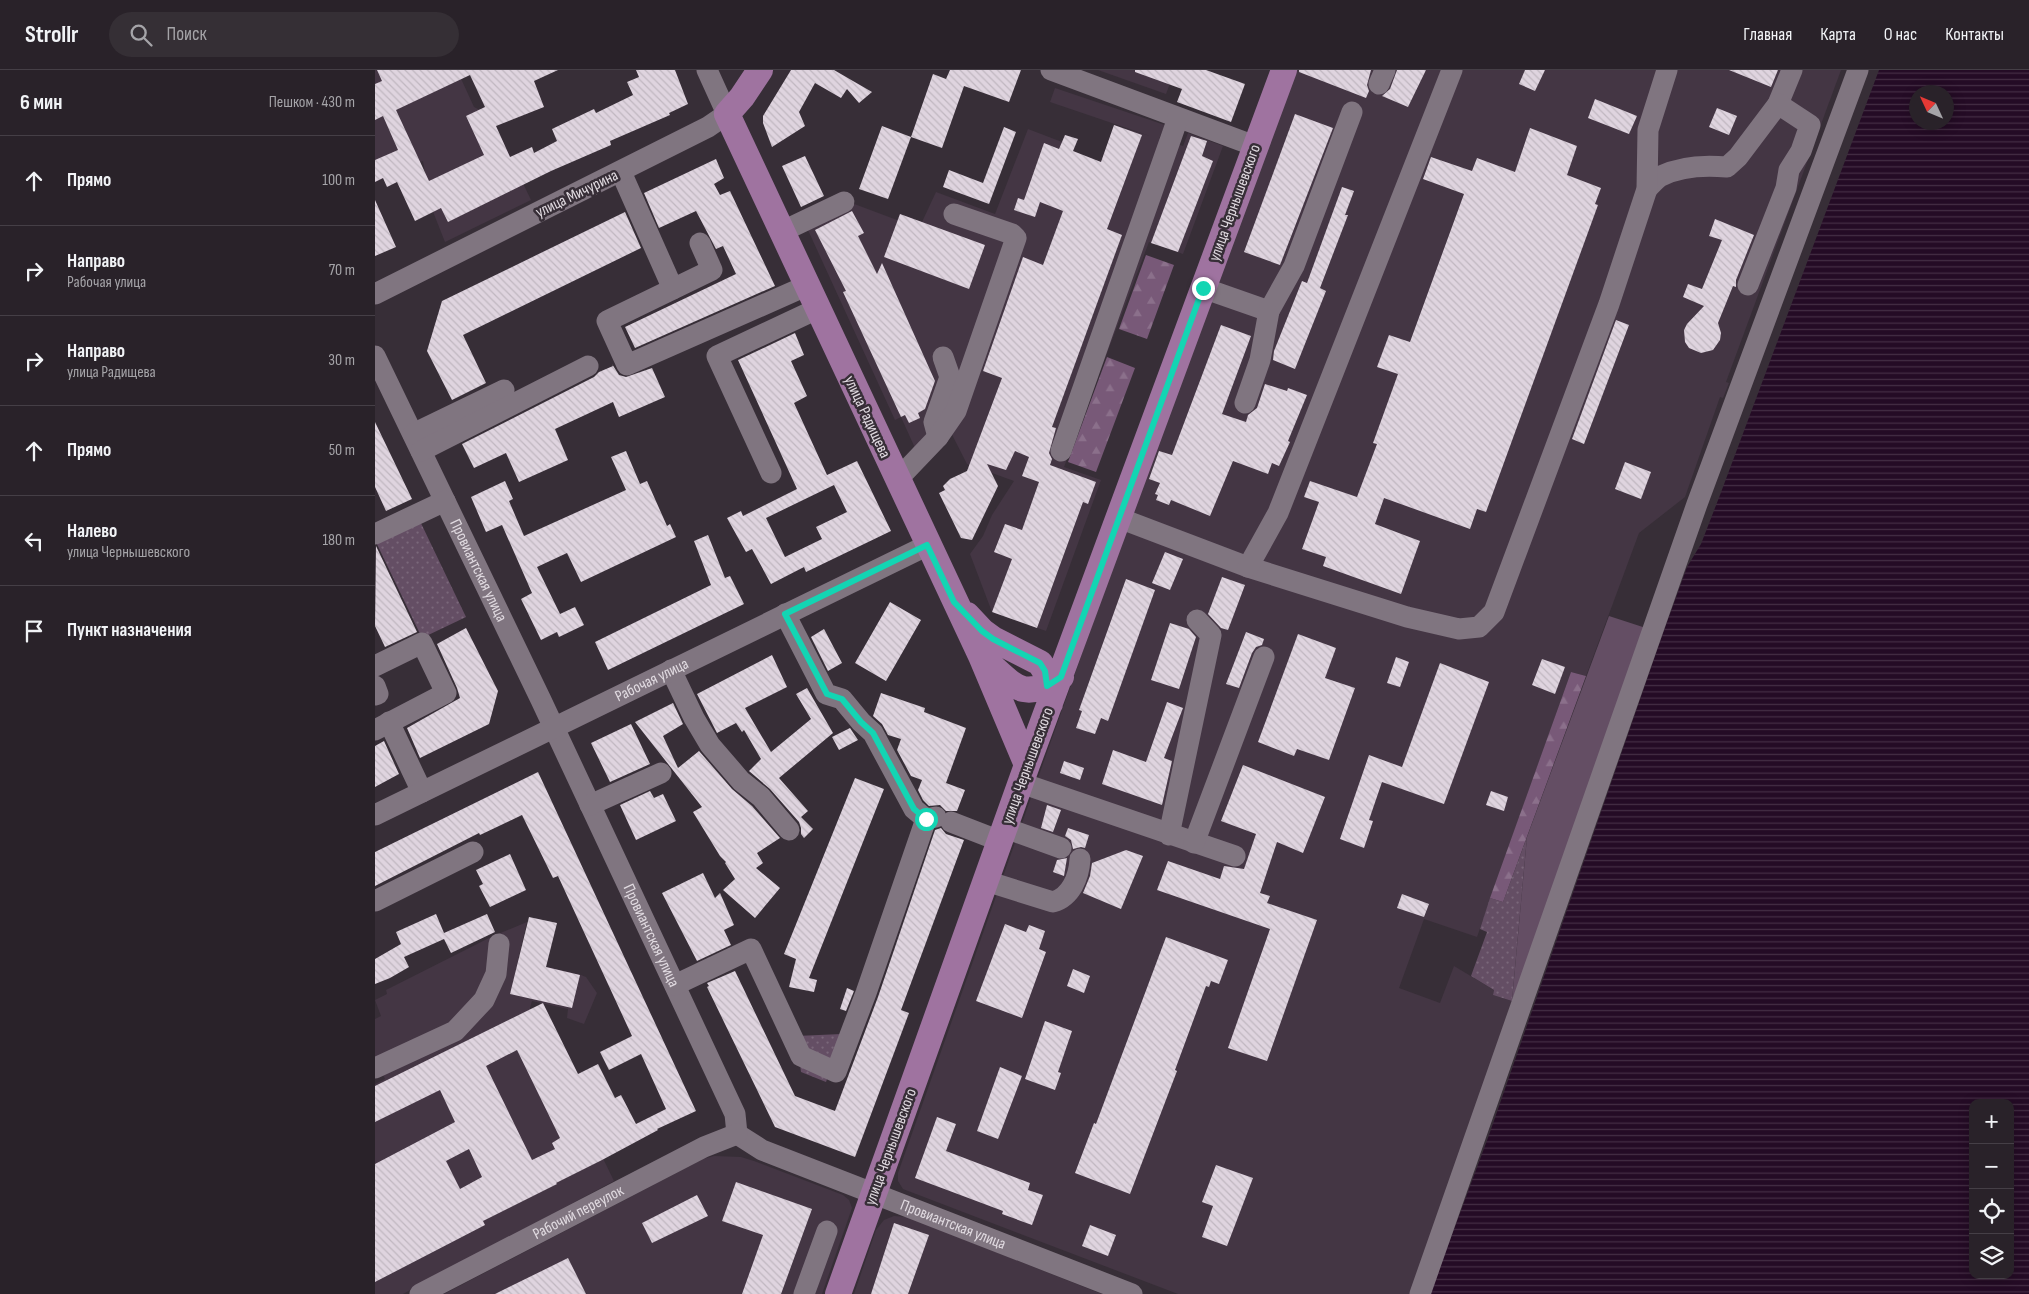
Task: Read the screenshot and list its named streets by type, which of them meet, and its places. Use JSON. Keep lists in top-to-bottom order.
{
  "streets": {
    "main road": ["улица Мичурина", "улица Чернышевского", "улица Радищева"],
    "street": ["Провиантская улица", "Рабочая улица", "Рабочий переулок"]
  },
  "crossings": [
    ["улица Мичурина", "улица Радищева"],
    ["улица Чернышевского", "улица Радищева"],
    ["улица Чернышевского", "Провиантская улица"],
    ["улица Радищева", "Рабочая улица"],
    ["Провиантская улица", "Рабочая улица"],
    ["Провиантская улица", "Рабочий переулок"]
  ],
  "north": "top left",
  "page": {
    "header": "Strollr",
    "search": "Поиск",
    "nav": [
      "Главная",
      "Карта",
      "О нас",
      "Контакты"
    ],
    "heading": ["6 мин", "Пешком · 430 m"],
    "list": [
      ["Прямо", "100 m"],
      ["Направо", "Рабочая улица", "70 m"],
      ["Направо", "улица Радищева", "30 m"],
      ["Прямо", "50 m"],
      ["Налево", "улица Чернышевского", "180 m"],
      "Пункт назначения"
    ],
    "map_buttons": ["+", "−"]
  }
}
